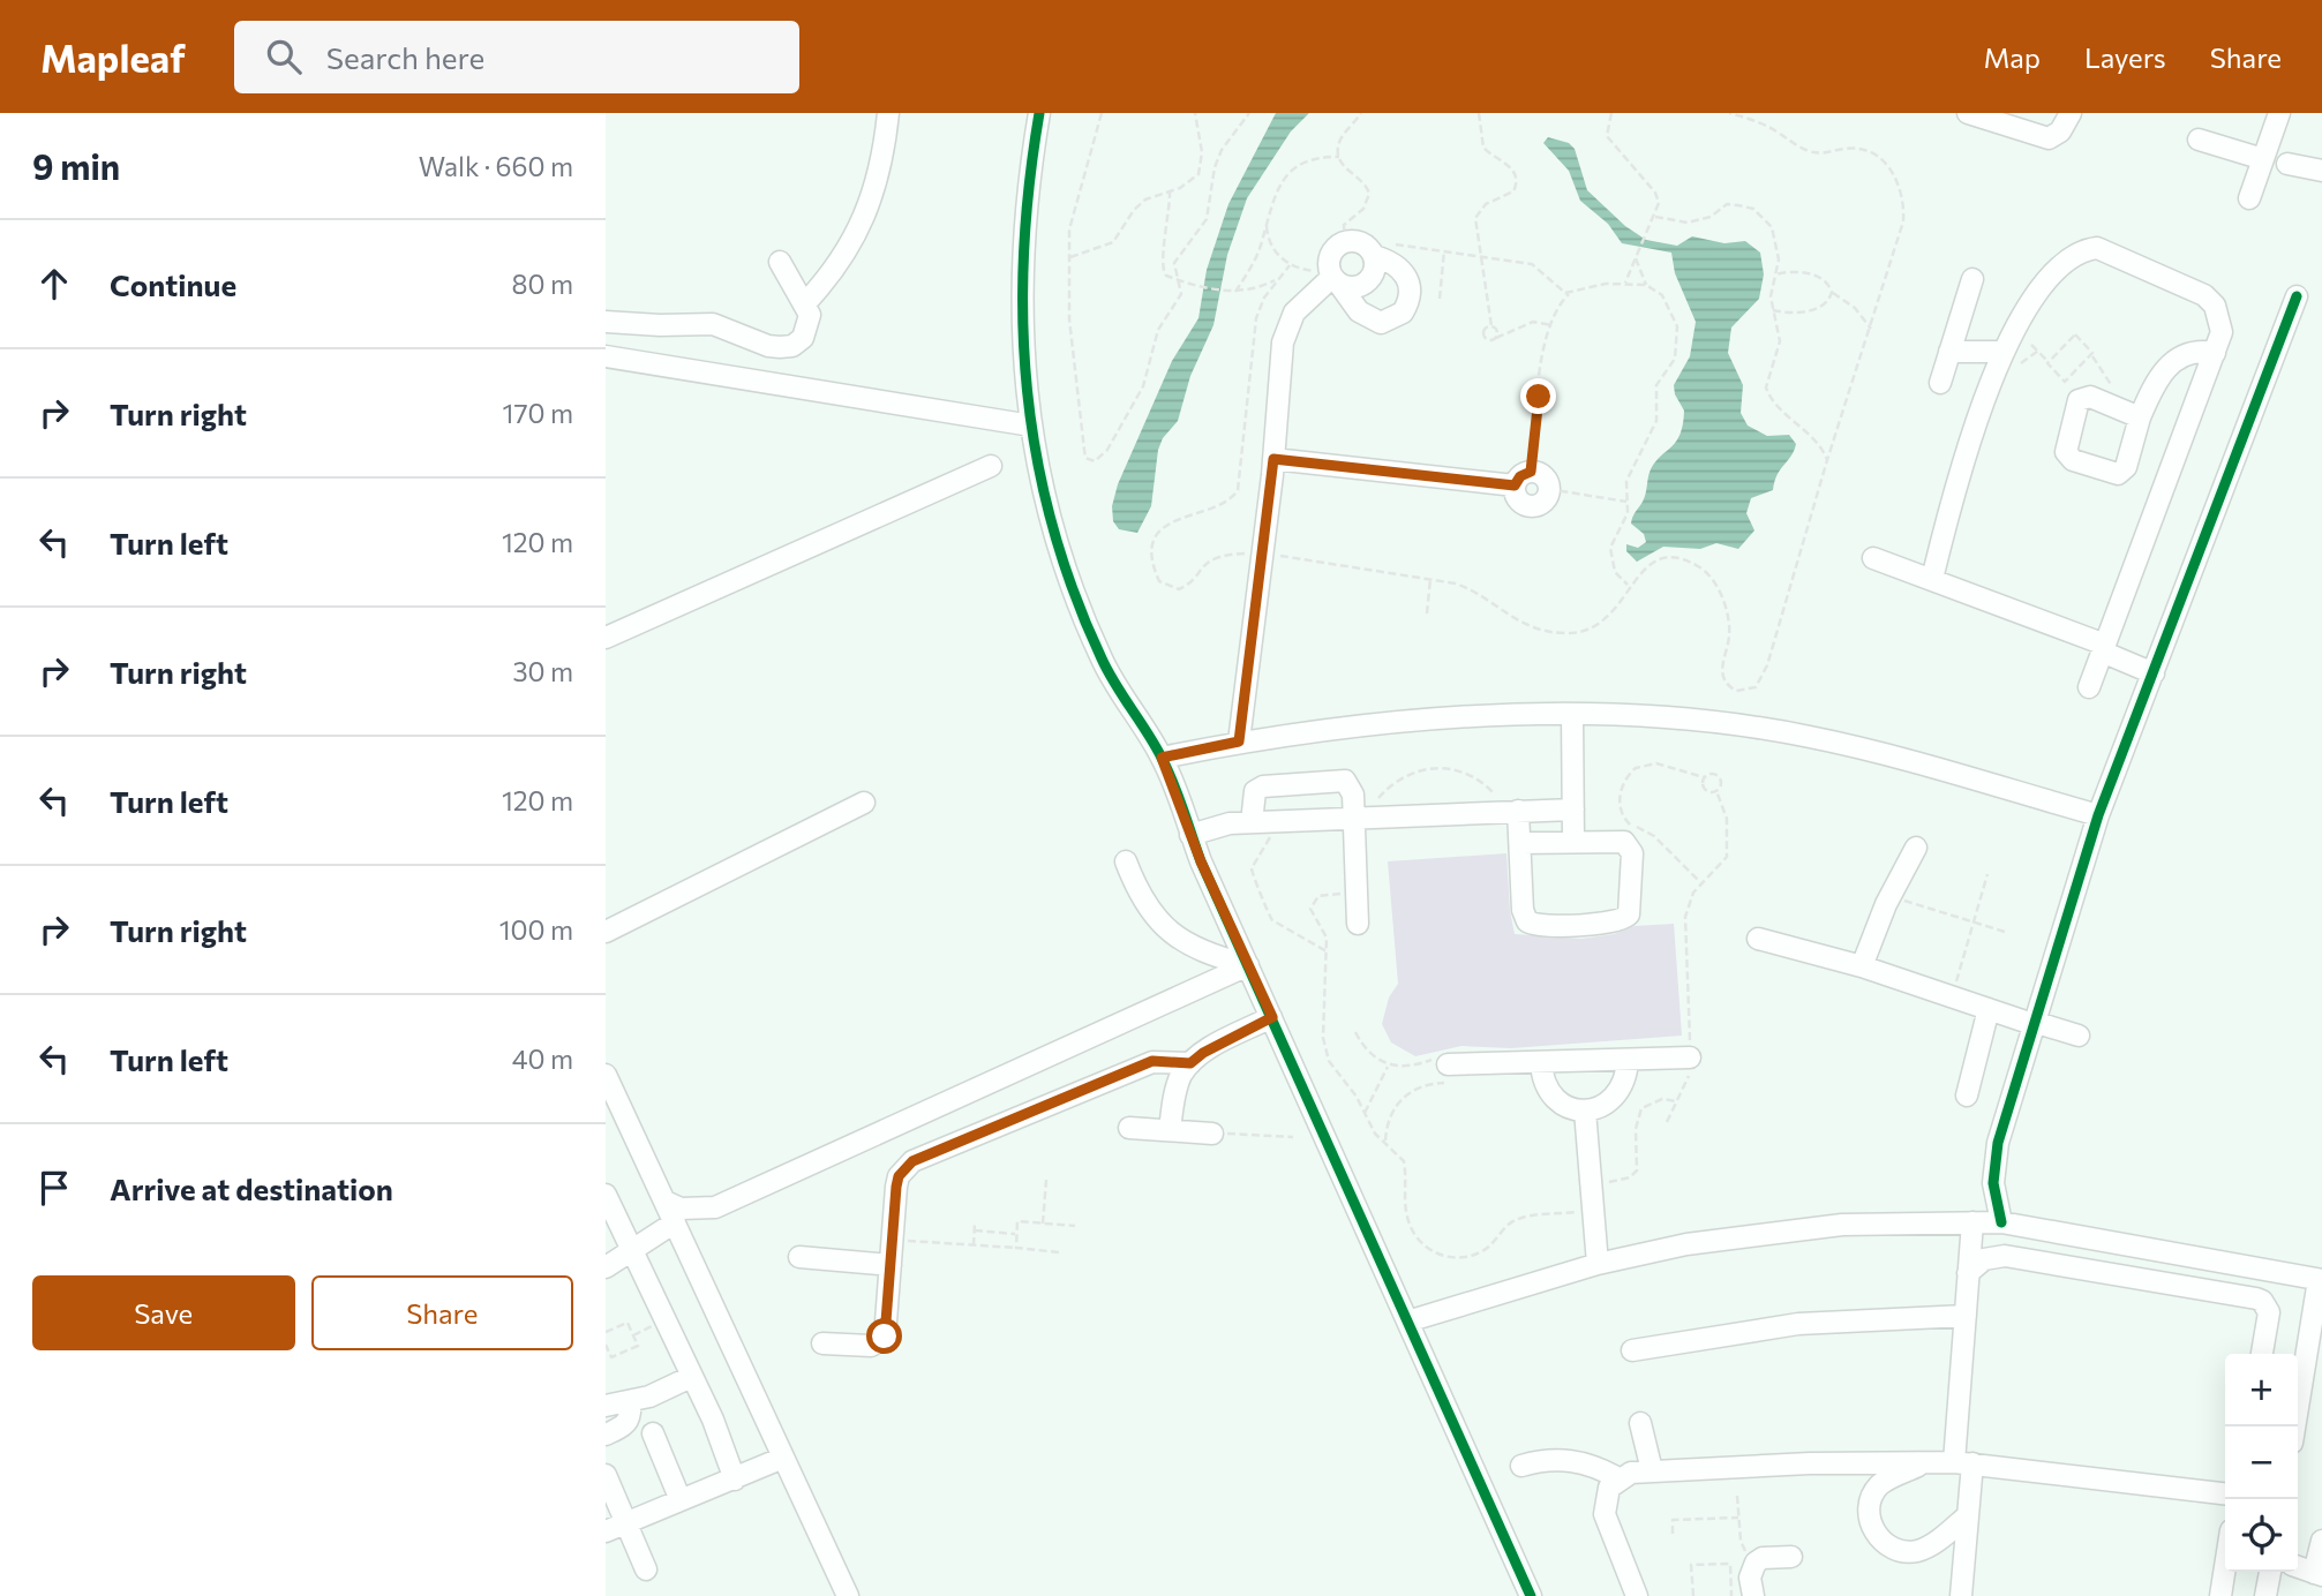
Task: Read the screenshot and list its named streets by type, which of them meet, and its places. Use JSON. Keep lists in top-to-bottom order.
{
  "page": {
    "header": "Mapleaf",
    "search": "Search here",
    "nav": ["Map", "Layers", "Share"],
    "heading": ["9 min", "Walk · 660 m"],
    "list": [
      ["Continue", "80 m"],
      ["Turn right", "170 m"],
      ["Turn left", "120 m"],
      ["Turn right", "30 m"],
      ["Turn left", "120 m"],
      ["Turn right", "100 m"],
      ["Turn left", "40 m"],
      "Arrive at destination"
    ],
    "buttons": ["Save", "Share"],
    "map_buttons": ["+", "−"]
  }
}
